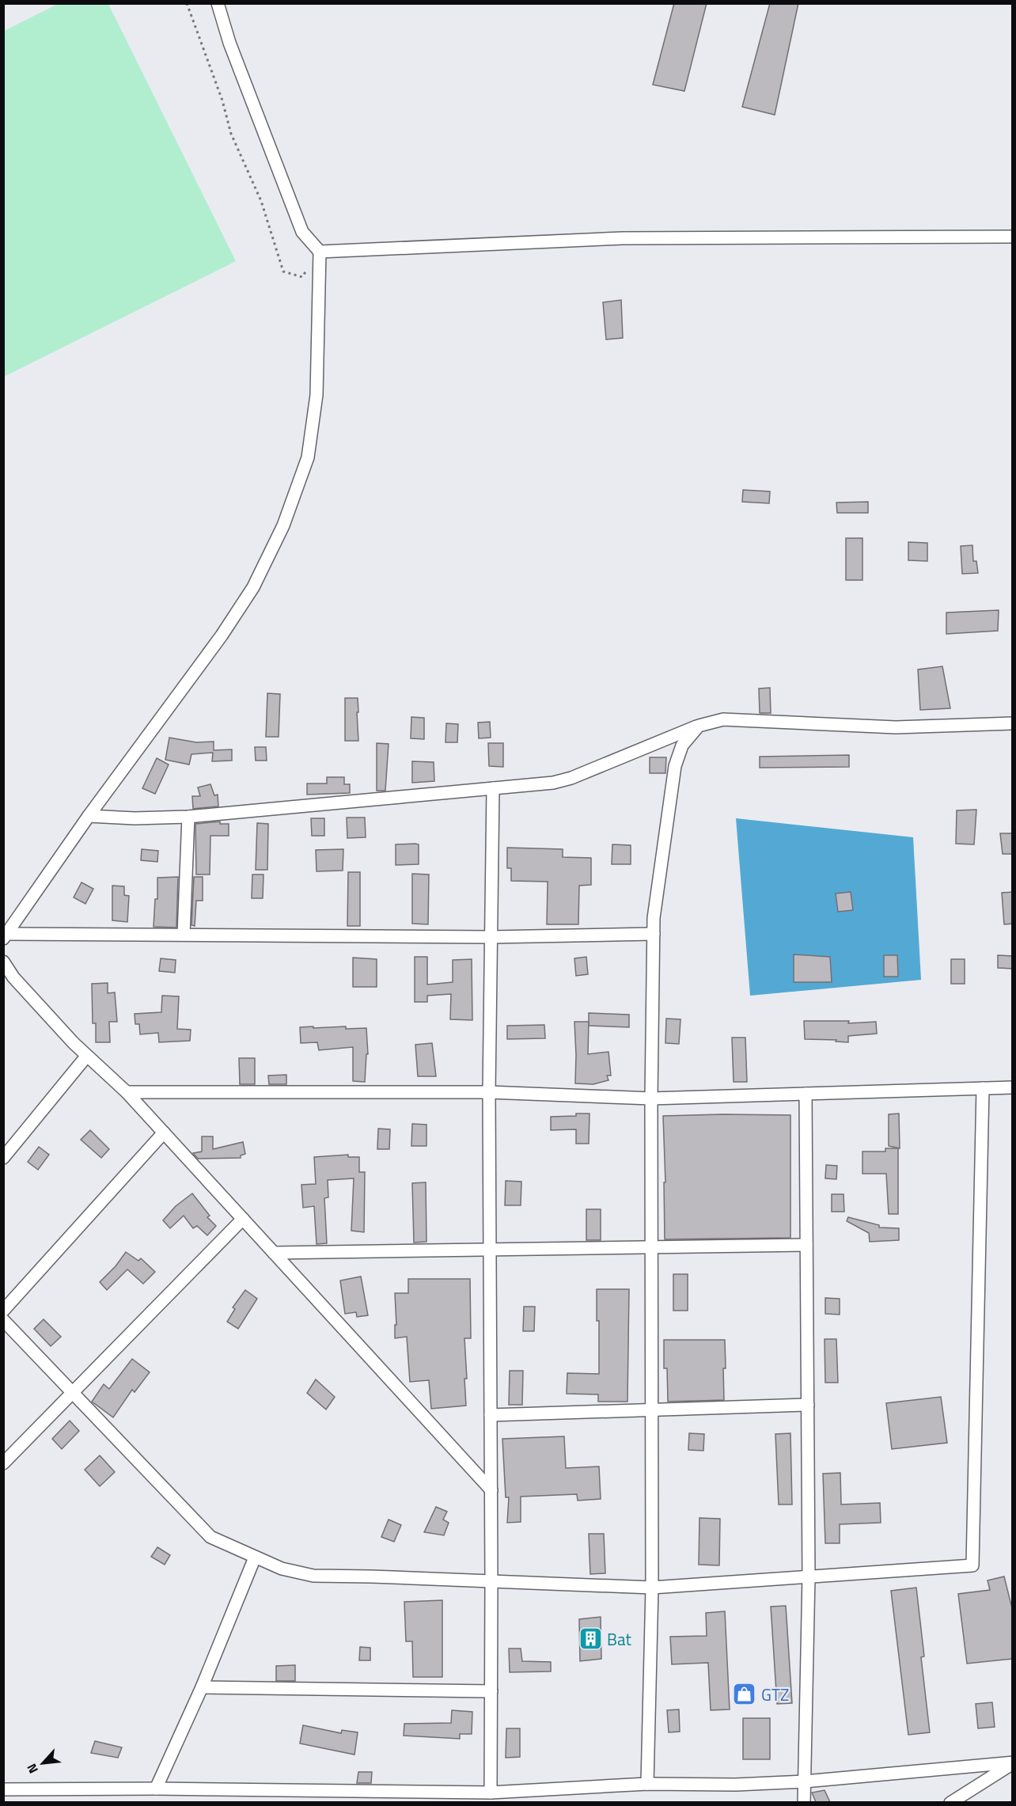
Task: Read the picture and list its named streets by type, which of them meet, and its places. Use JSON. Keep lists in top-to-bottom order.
{
  "places": {
    "building": ["Bat"],
    "shop": ["GTZ"]
  },
  "north": "bottom left"
}
